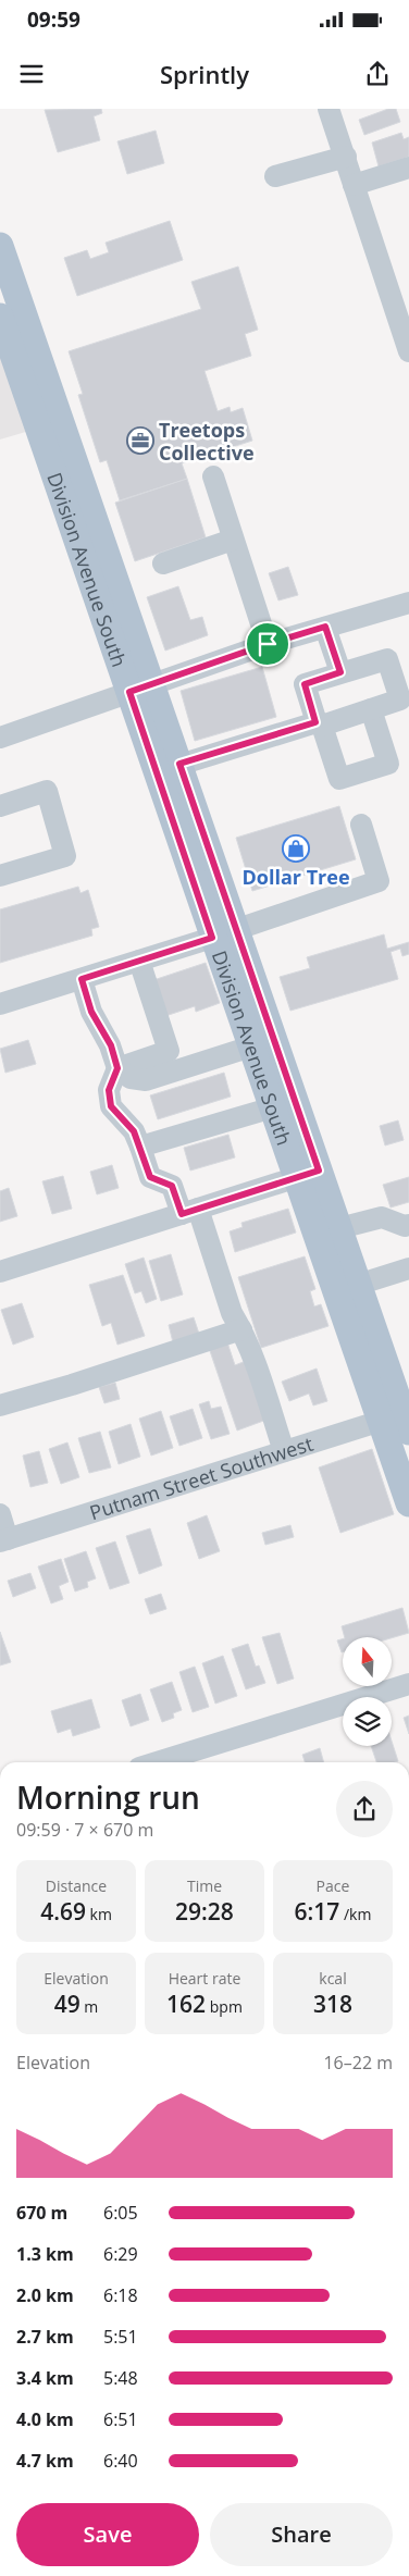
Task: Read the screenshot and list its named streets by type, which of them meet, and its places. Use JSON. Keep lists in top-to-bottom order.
{
  "streets": {
    "main road": ["Division Avenue South"],
    "street": ["Putnam Street Southwest"]
  },
  "crossings": [
    ["Division Avenue South", "Putnam Street Southwest"]
  ],
  "places": {
    "office": ["Treetops Collective"],
    "shop": ["Dollar Tree"]
  },
  "north": "top",
  "page": {
    "status": "09:59",
    "header": "Sprintly",
    "heading": ["Morning run", "09:59 · 7 × 670 m"],
    "stats": [
      ["Distance", "4.69 km"],
      ["Time", "29:28"],
      ["Pace", "6:17 /km"],
      ["Elevation", "49 m"],
      ["Heart rate", "162 bpm"],
      ["kcal", "318"]
    ],
    "chart": ["Elevation", "16–22 m"],
    "list": [
      {
        "name": "670 m",
        "note": "6:05"
      },
      {
        "name": "1.3 km",
        "note": "6:29"
      },
      {
        "name": "2.0 km",
        "note": "6:18"
      },
      {
        "name": "2.7 km",
        "note": "5:51"
      },
      {
        "name": "3.4 km",
        "note": "5:48"
      },
      {
        "name": "4.0 km",
        "note": "6:51"
      },
      {
        "name": "4.7 km",
        "note": "6:40"
      }
    ],
    "buttons": ["Save", "Share"]
  }
}
